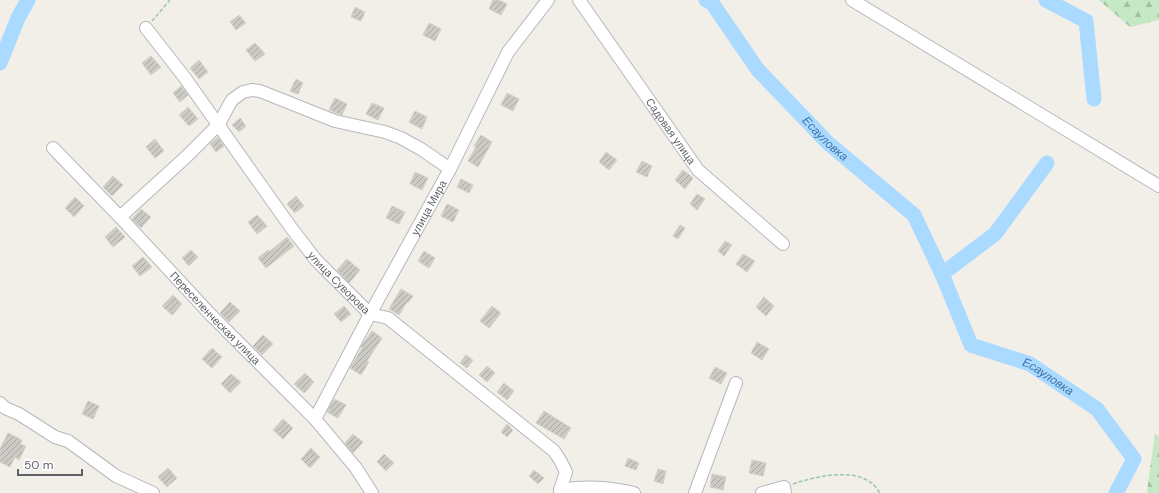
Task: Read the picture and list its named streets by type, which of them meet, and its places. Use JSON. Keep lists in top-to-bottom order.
{
  "streets": {
    "street": [
      "Садовая улица",
      "улица Мира",
      "улица Суворова",
      "Переселенческая улица"
    ]
  },
  "crossings": [
    ["улица Мира", "улица Суворова"],
    ["улица Мира", "Переселенческая улица"]
  ],
  "water": ["Есауловка"],
  "scale_bar": "50 m"
}
